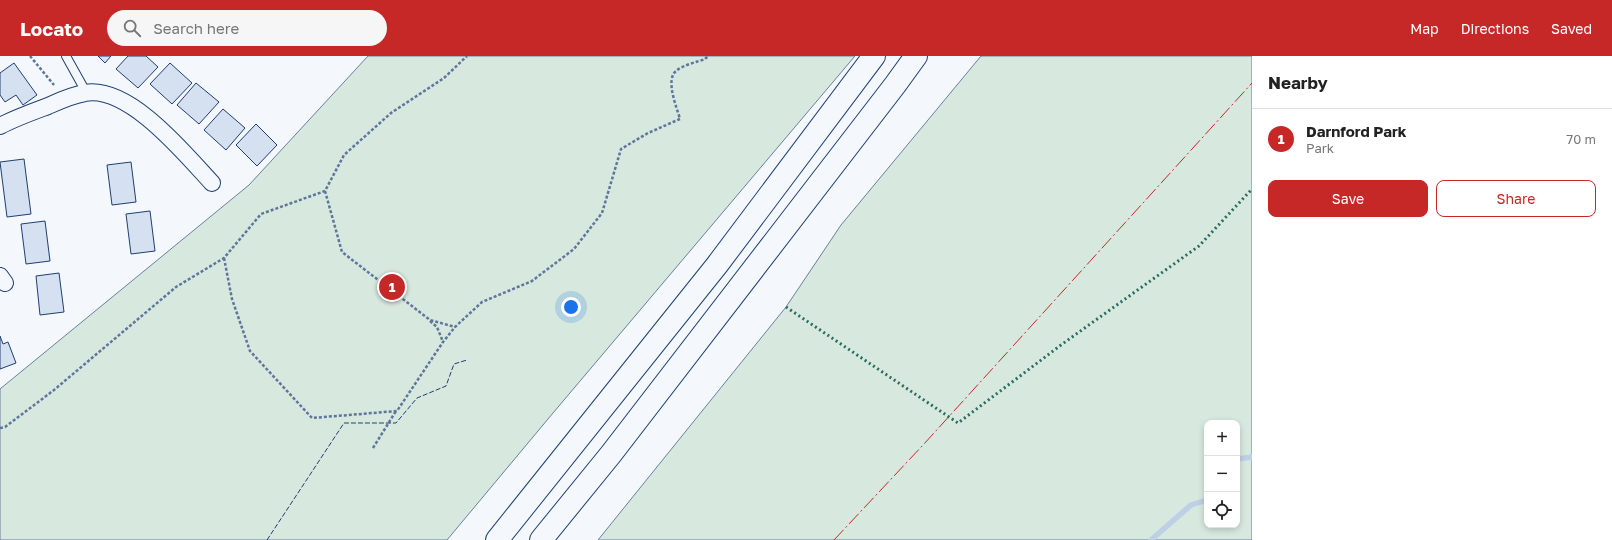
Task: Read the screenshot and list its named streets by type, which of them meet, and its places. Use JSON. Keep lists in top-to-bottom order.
{
  "page": {
    "header": "Locato",
    "search": "Search here",
    "nav": ["Map", "Directions", "Saved"],
    "heading": "Nearby",
    "list": [
      {
        "mark": "1",
        "name": "Darnford Park",
        "note": "Park",
        "value": "70 m"
      }
    ],
    "buttons": ["Save", "Share"],
    "pins": "1",
    "map_buttons": ["+", "−"]
  }
}
